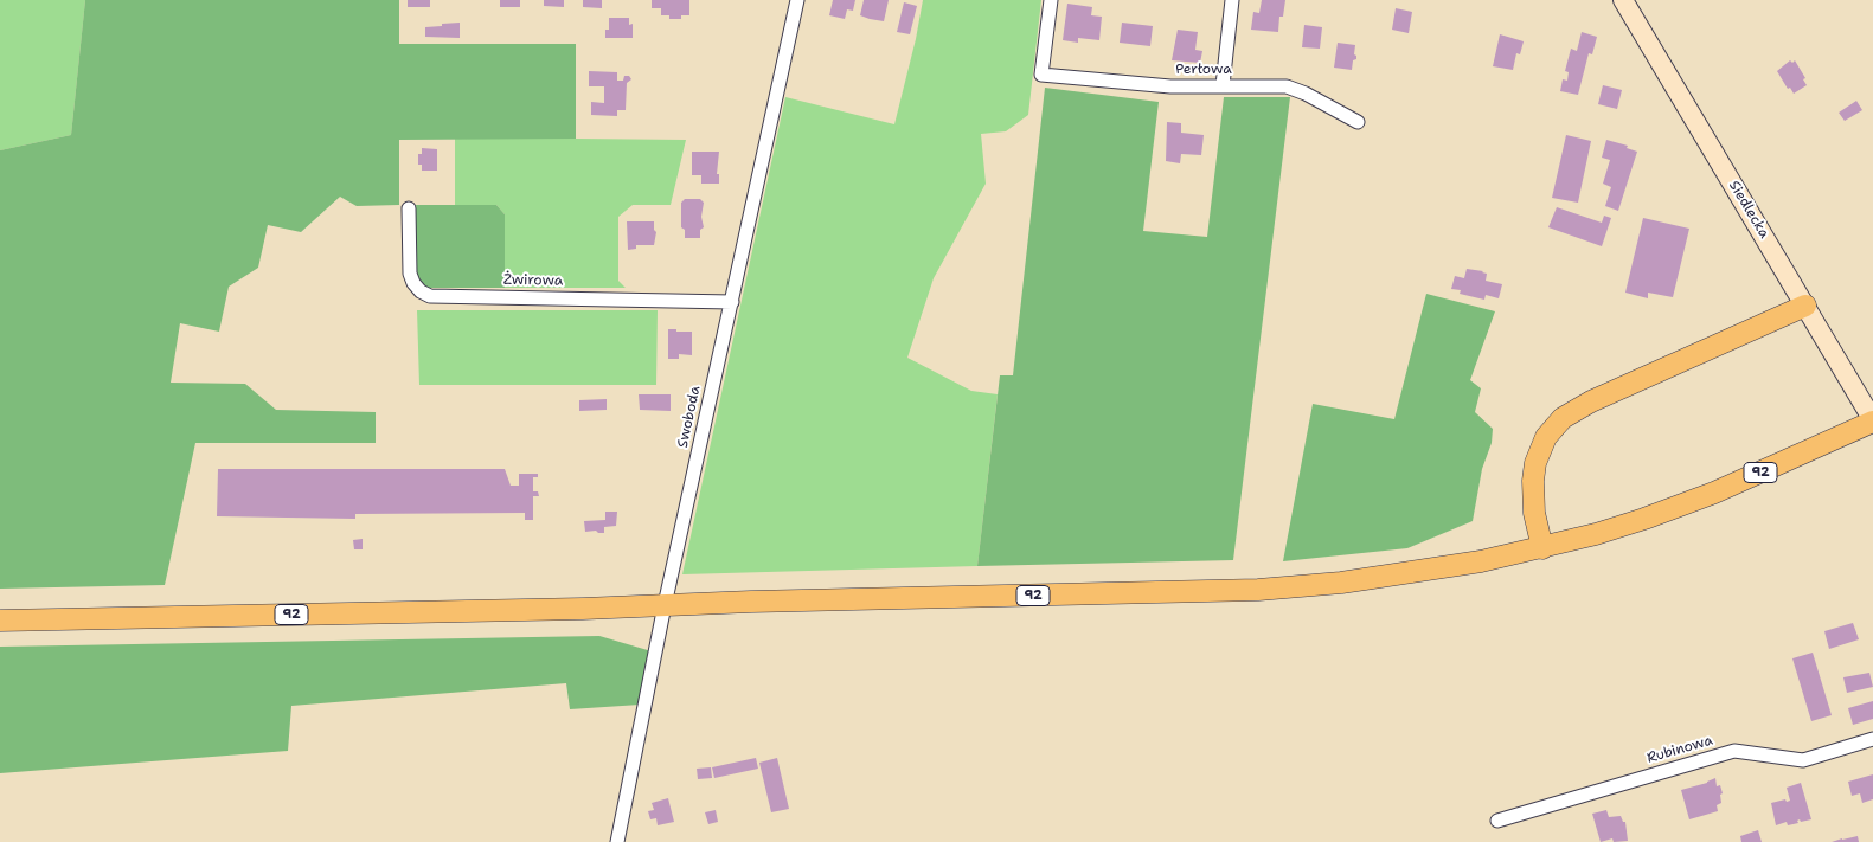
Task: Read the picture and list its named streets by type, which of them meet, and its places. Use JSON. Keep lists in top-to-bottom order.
{
  "streets": {
    "main road": ["Siedlecka", "92"],
    "street": [
      "Perłowa",
      "Żwirowa",
      "Swoboda",
      "Rubinowa"
    ]
  },
  "crossings": [
    ["Siedlecka", "92"],
    ["Żwirowa", "Swoboda"],
    ["Swoboda", "92"]
  ]
}
